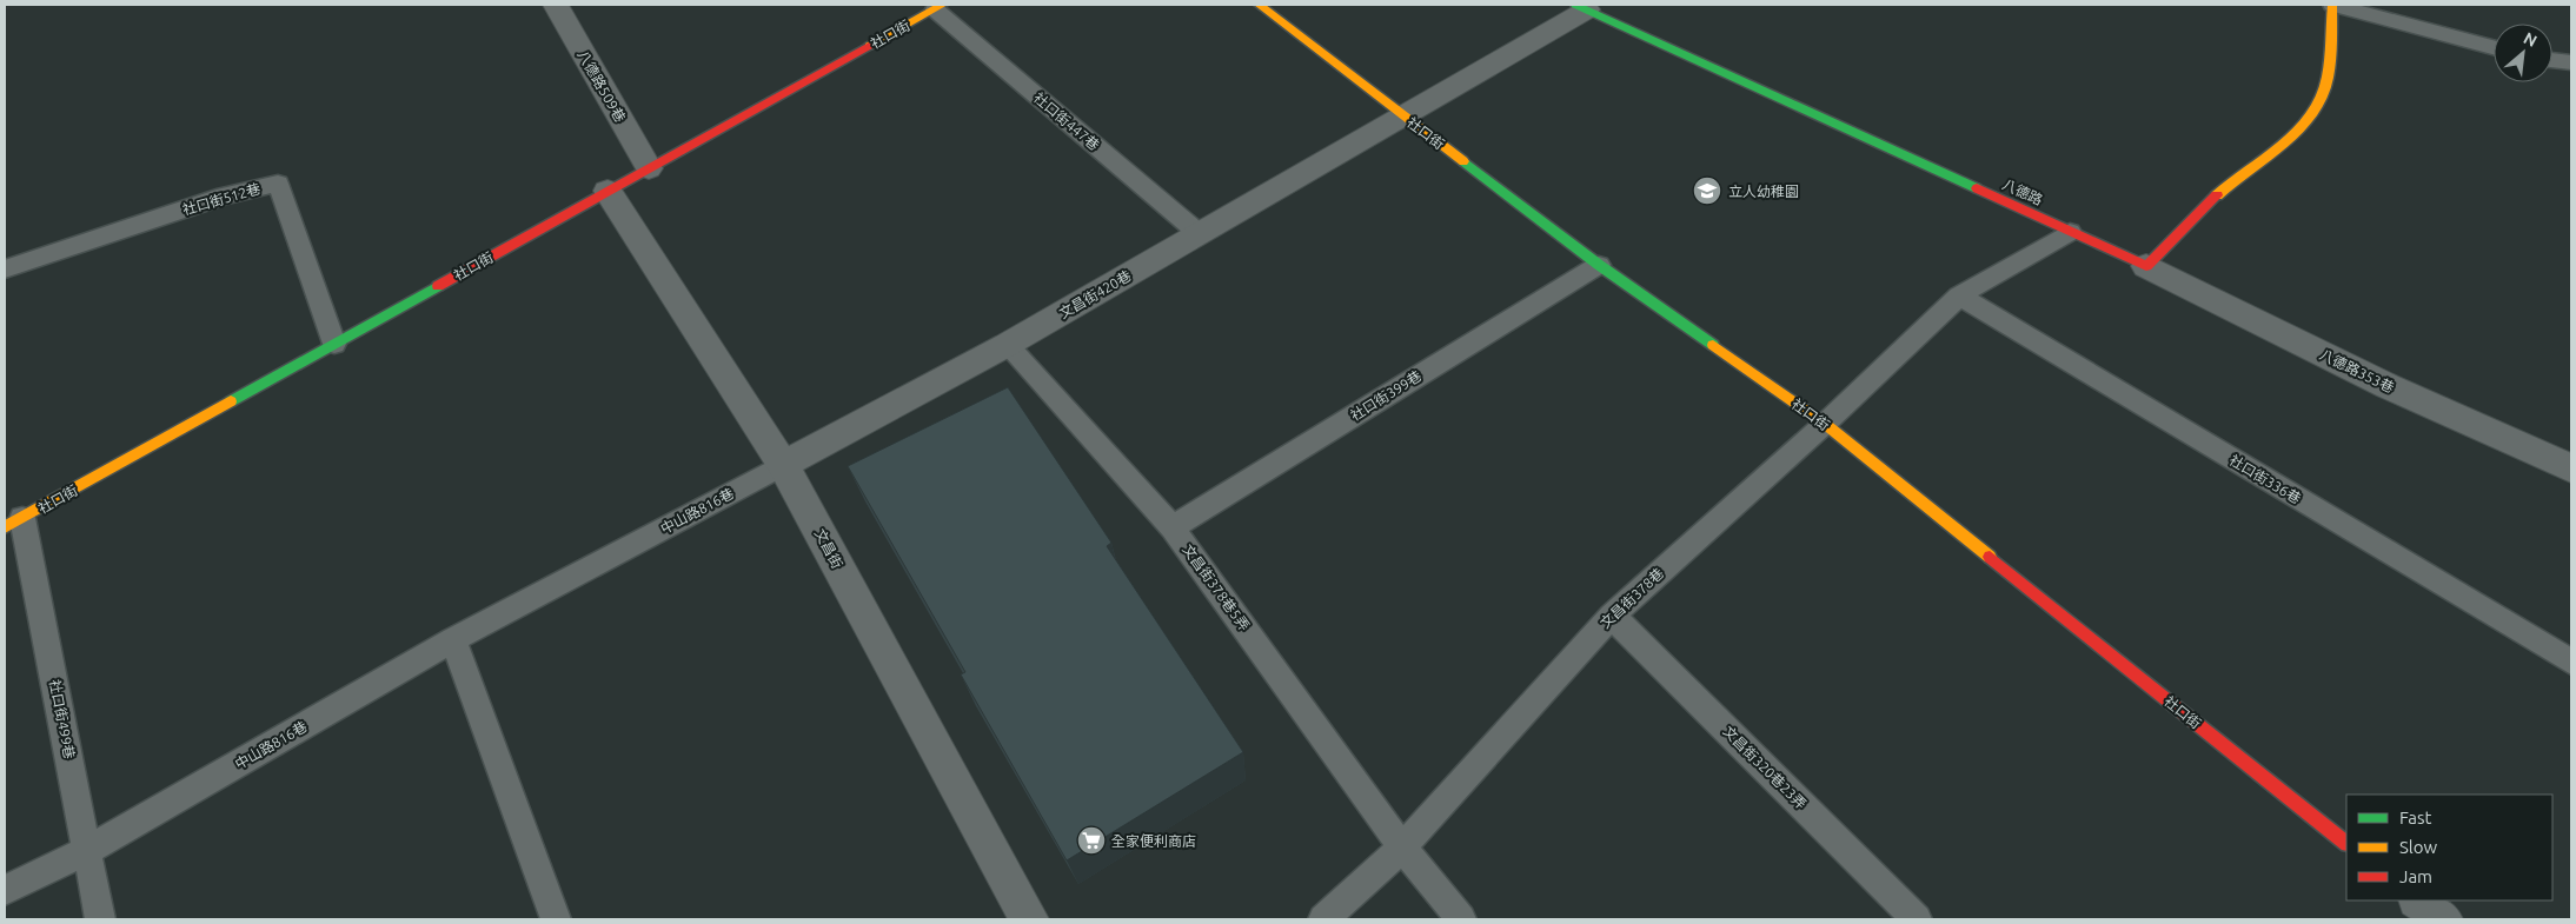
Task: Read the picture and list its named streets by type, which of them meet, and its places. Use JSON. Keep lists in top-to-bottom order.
{
  "streets": {
    "street": [
      "社口街",
      "八德路509巷",
      "八德路",
      "文昌街420巷",
      "八德路353巷",
      "文昌街"
    ],
    "lane": [
      "社口街447巷",
      "社口街512巷",
      "社口街399巷",
      "社口街336巷",
      "中山路816巷",
      "文昌街378巷5弄",
      "文昌街378巷",
      "社口街499巷",
      "文昌街320巷23弄"
    ]
  },
  "crossings": [
    ["社口街", "八德路509巷"],
    ["社口街", "社口街447巷"],
    ["社口街", "社口街512巷"],
    ["社口街", "文昌街420巷"],
    ["社口街", "社口街399巷"],
    ["社口街", "文昌街"],
    ["社口街", "文昌街378巷"],
    ["社口街", "社口街499巷"],
    ["社口街447巷", "文昌街420巷"],
    ["八德路", "文昌街420巷"],
    ["八德路", "八德路353巷"],
    ["八德路", "文昌街378巷"],
    ["文昌街420巷", "中山路816巷"],
    ["文昌街420巷", "文昌街"],
    ["文昌街420巷", "文昌街378巷5弄"],
    ["社口街399巷", "文昌街378巷5弄"],
    ["社口街336巷", "文昌街378巷"],
    ["中山路816巷", "文昌街"],
    ["中山路816巷", "社口街499巷"],
    ["文昌街378巷5弄", "文昌街378巷"],
    ["文昌街378巷", "文昌街320巷23弄"]
  ],
  "places": {
    "school or university": ["立人幼稚園"],
    "supermarket": ["全家便利商店"]
  },
  "legend": ["Fast", "Slow", "Jam"],
  "north": "top right"
}
